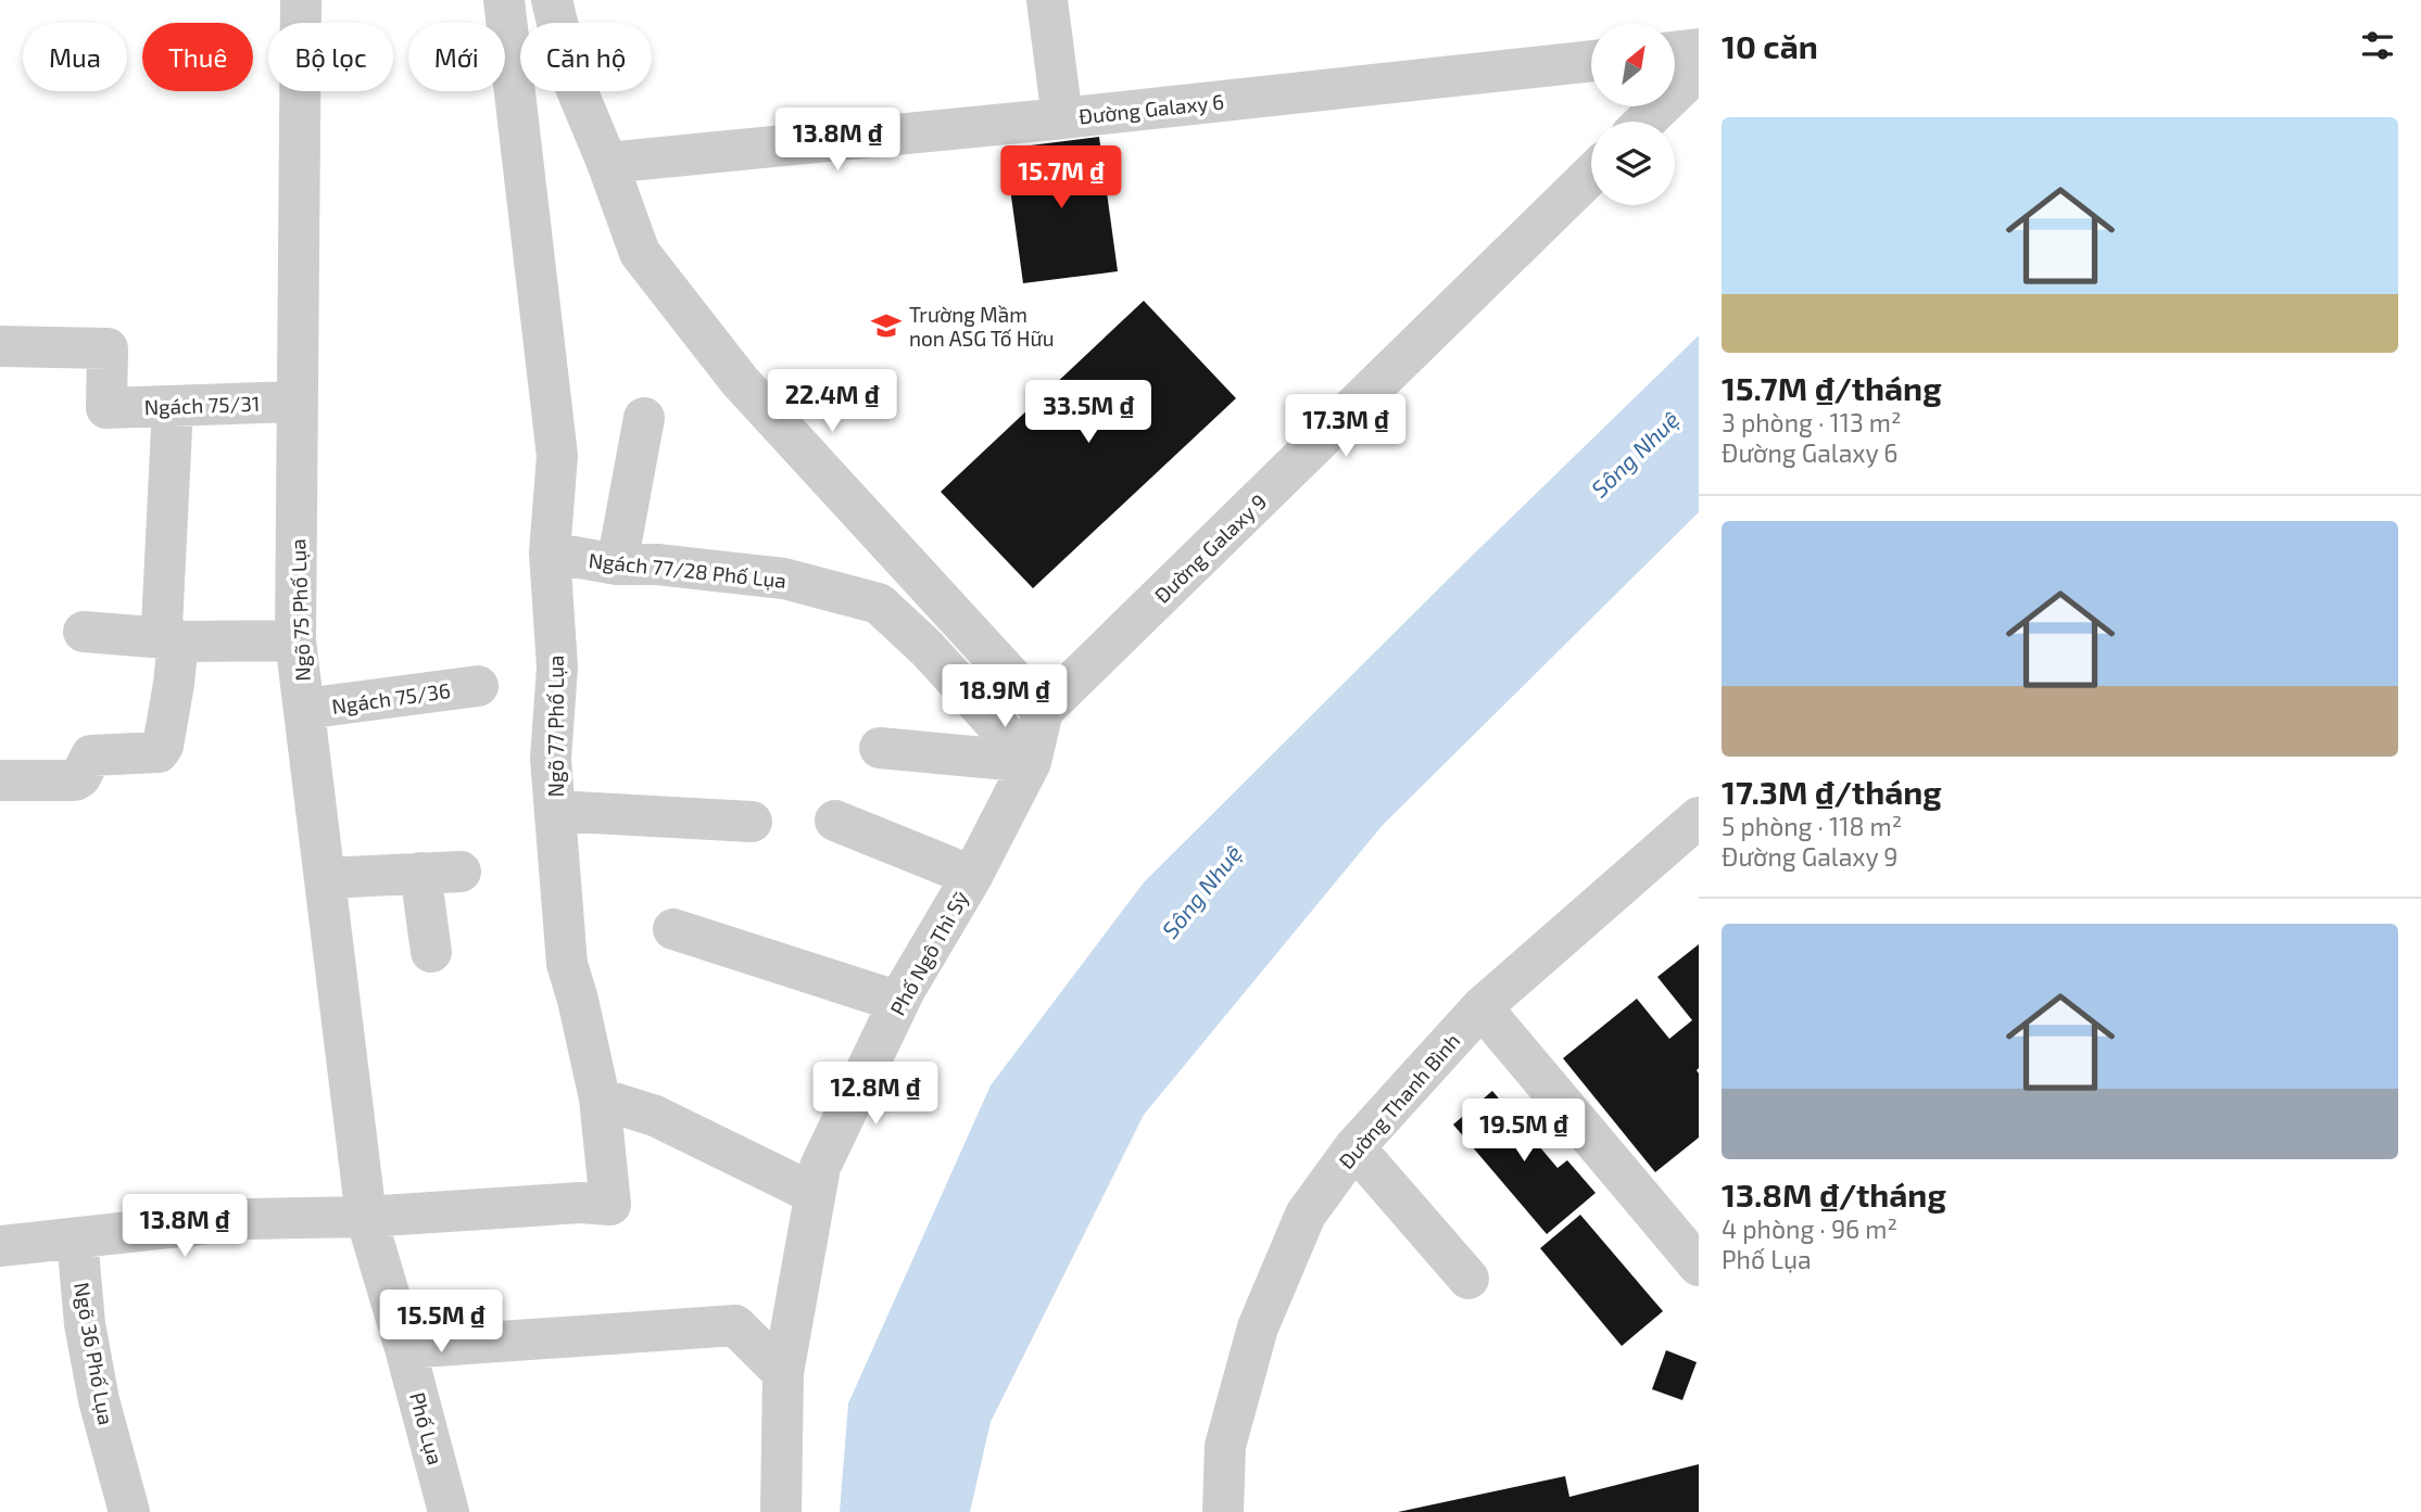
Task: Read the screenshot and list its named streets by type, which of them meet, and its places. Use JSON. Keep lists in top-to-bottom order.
{
  "streets": {
    "street": [
      "Đường Galaxy 6",
      "Ngách 75/31",
      "Đường Galaxy 9",
      "Ngách 77/28 Phố Lụa",
      "Ngõ 75 Phố Lụa",
      "Ngách 75/36",
      "Ngõ 77 Phố Lụa",
      "Phố Ngô Thì Sỹ",
      "Đường Thanh Bình",
      "Ngõ 36 Phố Lụa",
      "Phố Lụa"
    ]
  },
  "crossings": [
    ["Ngách 75/31", "Ngõ 75 Phố Lụa"],
    ["Đường Galaxy 9", "Phố Ngô Thì Sỹ"],
    ["Ngách 77/28 Phố Lụa", "Ngõ 77 Phố Lụa"],
    ["Ngách 77/28 Phố Lụa", "Phố Ngô Thì Sỹ"],
    ["Ngõ 75 Phố Lụa", "Ngách 75/36"],
    ["Ngõ 75 Phố Lụa", "Ngõ 77 Phố Lụa"],
    ["Ngõ 75 Phố Lụa", "Phố Lụa"],
    ["Ngõ 77 Phố Lụa", "Phố Lụa"]
  ],
  "water": ["Sông Nhuệ"],
  "places": {
    "school or university": ["Trường Mầm non ASG Tố Hữu"]
  },
  "north": "top right",
  "page": {
    "heading": "10 căn",
    "chip": [
      "Mua",
      "Thuê",
      "Bộ lọc",
      "Mới",
      "Căn hộ"
    ],
    "list": [
      {
        "name": "15.7M ₫/tháng",
        "note": "3 phòng · 113 m² · Đường Galaxy 6"
      },
      {
        "name": "17.3M ₫/tháng",
        "note": "5 phòng · 118 m² · Đường Galaxy 9"
      },
      {
        "name": "13.8M ₫/tháng",
        "note": "4 phòng · 96 m² · Phố Lụa"
      }
    ],
    "price": [
      "13.8M ₫",
      "15.7M ₫",
      "22.4M ₫",
      "33.5M ₫",
      "17.3M ₫",
      "18.9M ₫",
      "12.8M ₫",
      "19.5M ₫",
      "13.8M ₫",
      "15.5M ₫"
    ]
  }
}
